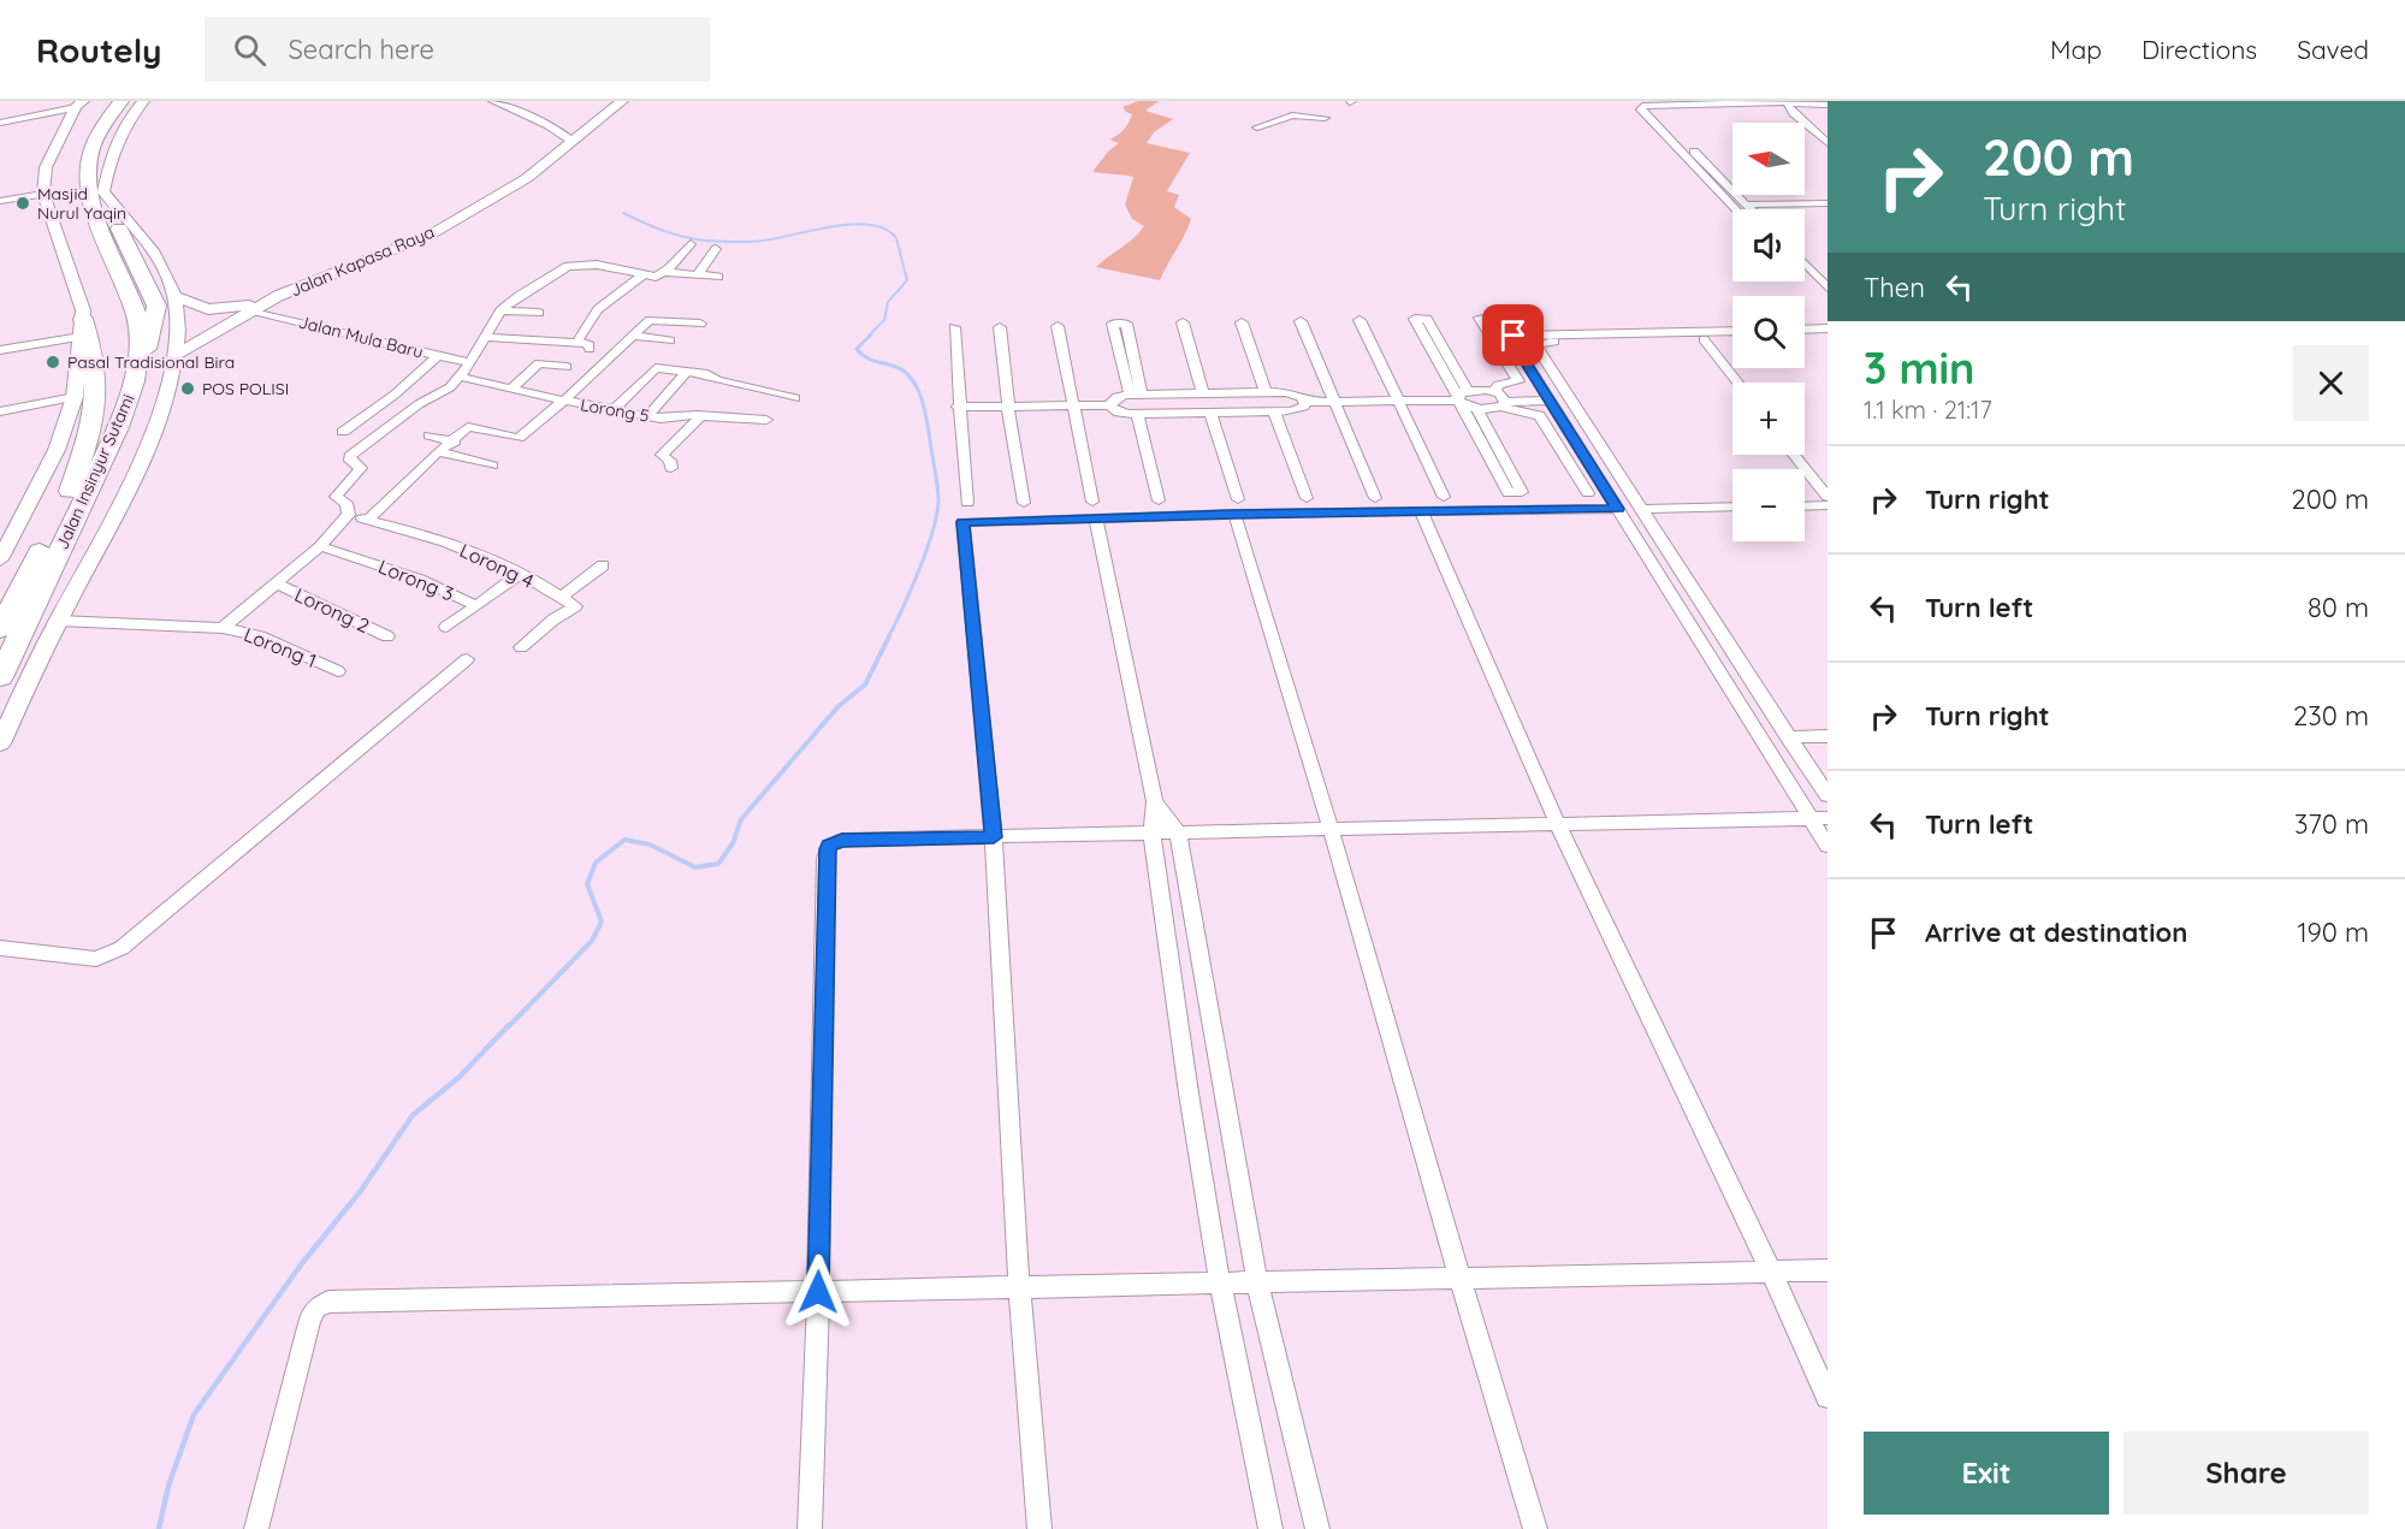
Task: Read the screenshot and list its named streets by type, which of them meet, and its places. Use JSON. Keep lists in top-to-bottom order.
{
  "streets": {
    "highway": ["Jalan Insinyur Sutami"],
    "street": [
      "Jalan Kapasa Raya",
      "Jalan Mula Baru",
      "Lorong 5",
      "Lorong 4",
      "Lorong 3",
      "Lorong 2",
      "Lorong 1"
    ]
  },
  "crossings": [
    ["Jalan Kapasa Raya", "Jalan Mula Baru"]
  ],
  "places": ["Masjid Nurul Yaqin", "Pasal Tradisional Bira", "POS POLISI"],
  "north": "left",
  "page": {
    "header": "Routely",
    "search": "Search here",
    "nav": ["Map", "Directions", "Saved"],
    "turn": ["200 m", "Turn right"],
    "map_buttons": ["+", "−"],
    "then": "Then",
    "heading": ["3 min", "1.1 km · 21:17"],
    "list": [
      {
        "name": "Turn right",
        "value": "200 m"
      },
      {
        "name": "Turn left",
        "value": "80 m"
      },
      {
        "name": "Turn right",
        "value": "230 m"
      },
      {
        "name": "Turn left",
        "value": "370 m"
      },
      {
        "name": "Arrive at destination",
        "value": "190 m"
      }
    ],
    "buttons": ["Exit", "Share"]
  }
}
